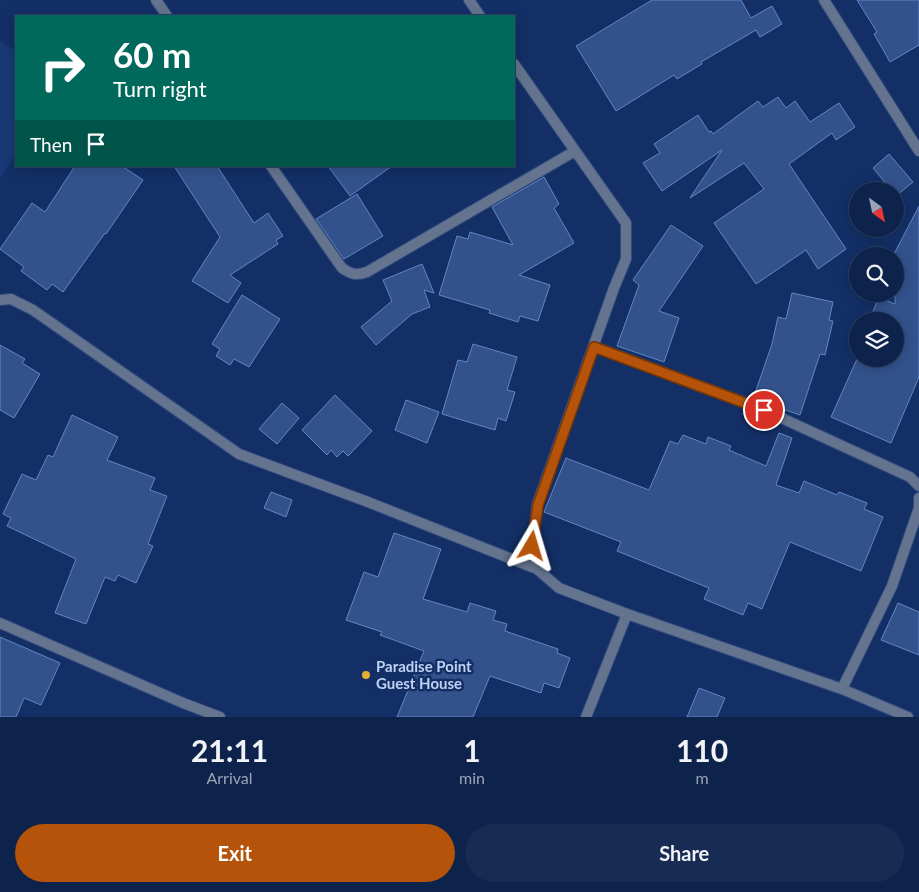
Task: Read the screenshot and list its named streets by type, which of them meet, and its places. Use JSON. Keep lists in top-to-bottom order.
{
  "places": ["Paradise Point Guest House"],
  "north": "bottom right",
  "page": {
    "turn": ["60 m", "Turn right"],
    "then": "Then",
    "eta": [
      "21:11",
      "Arrival",
      "1",
      "min",
      "110",
      "m"
    ],
    "buttons": ["Exit", "Share"]
  }
}
